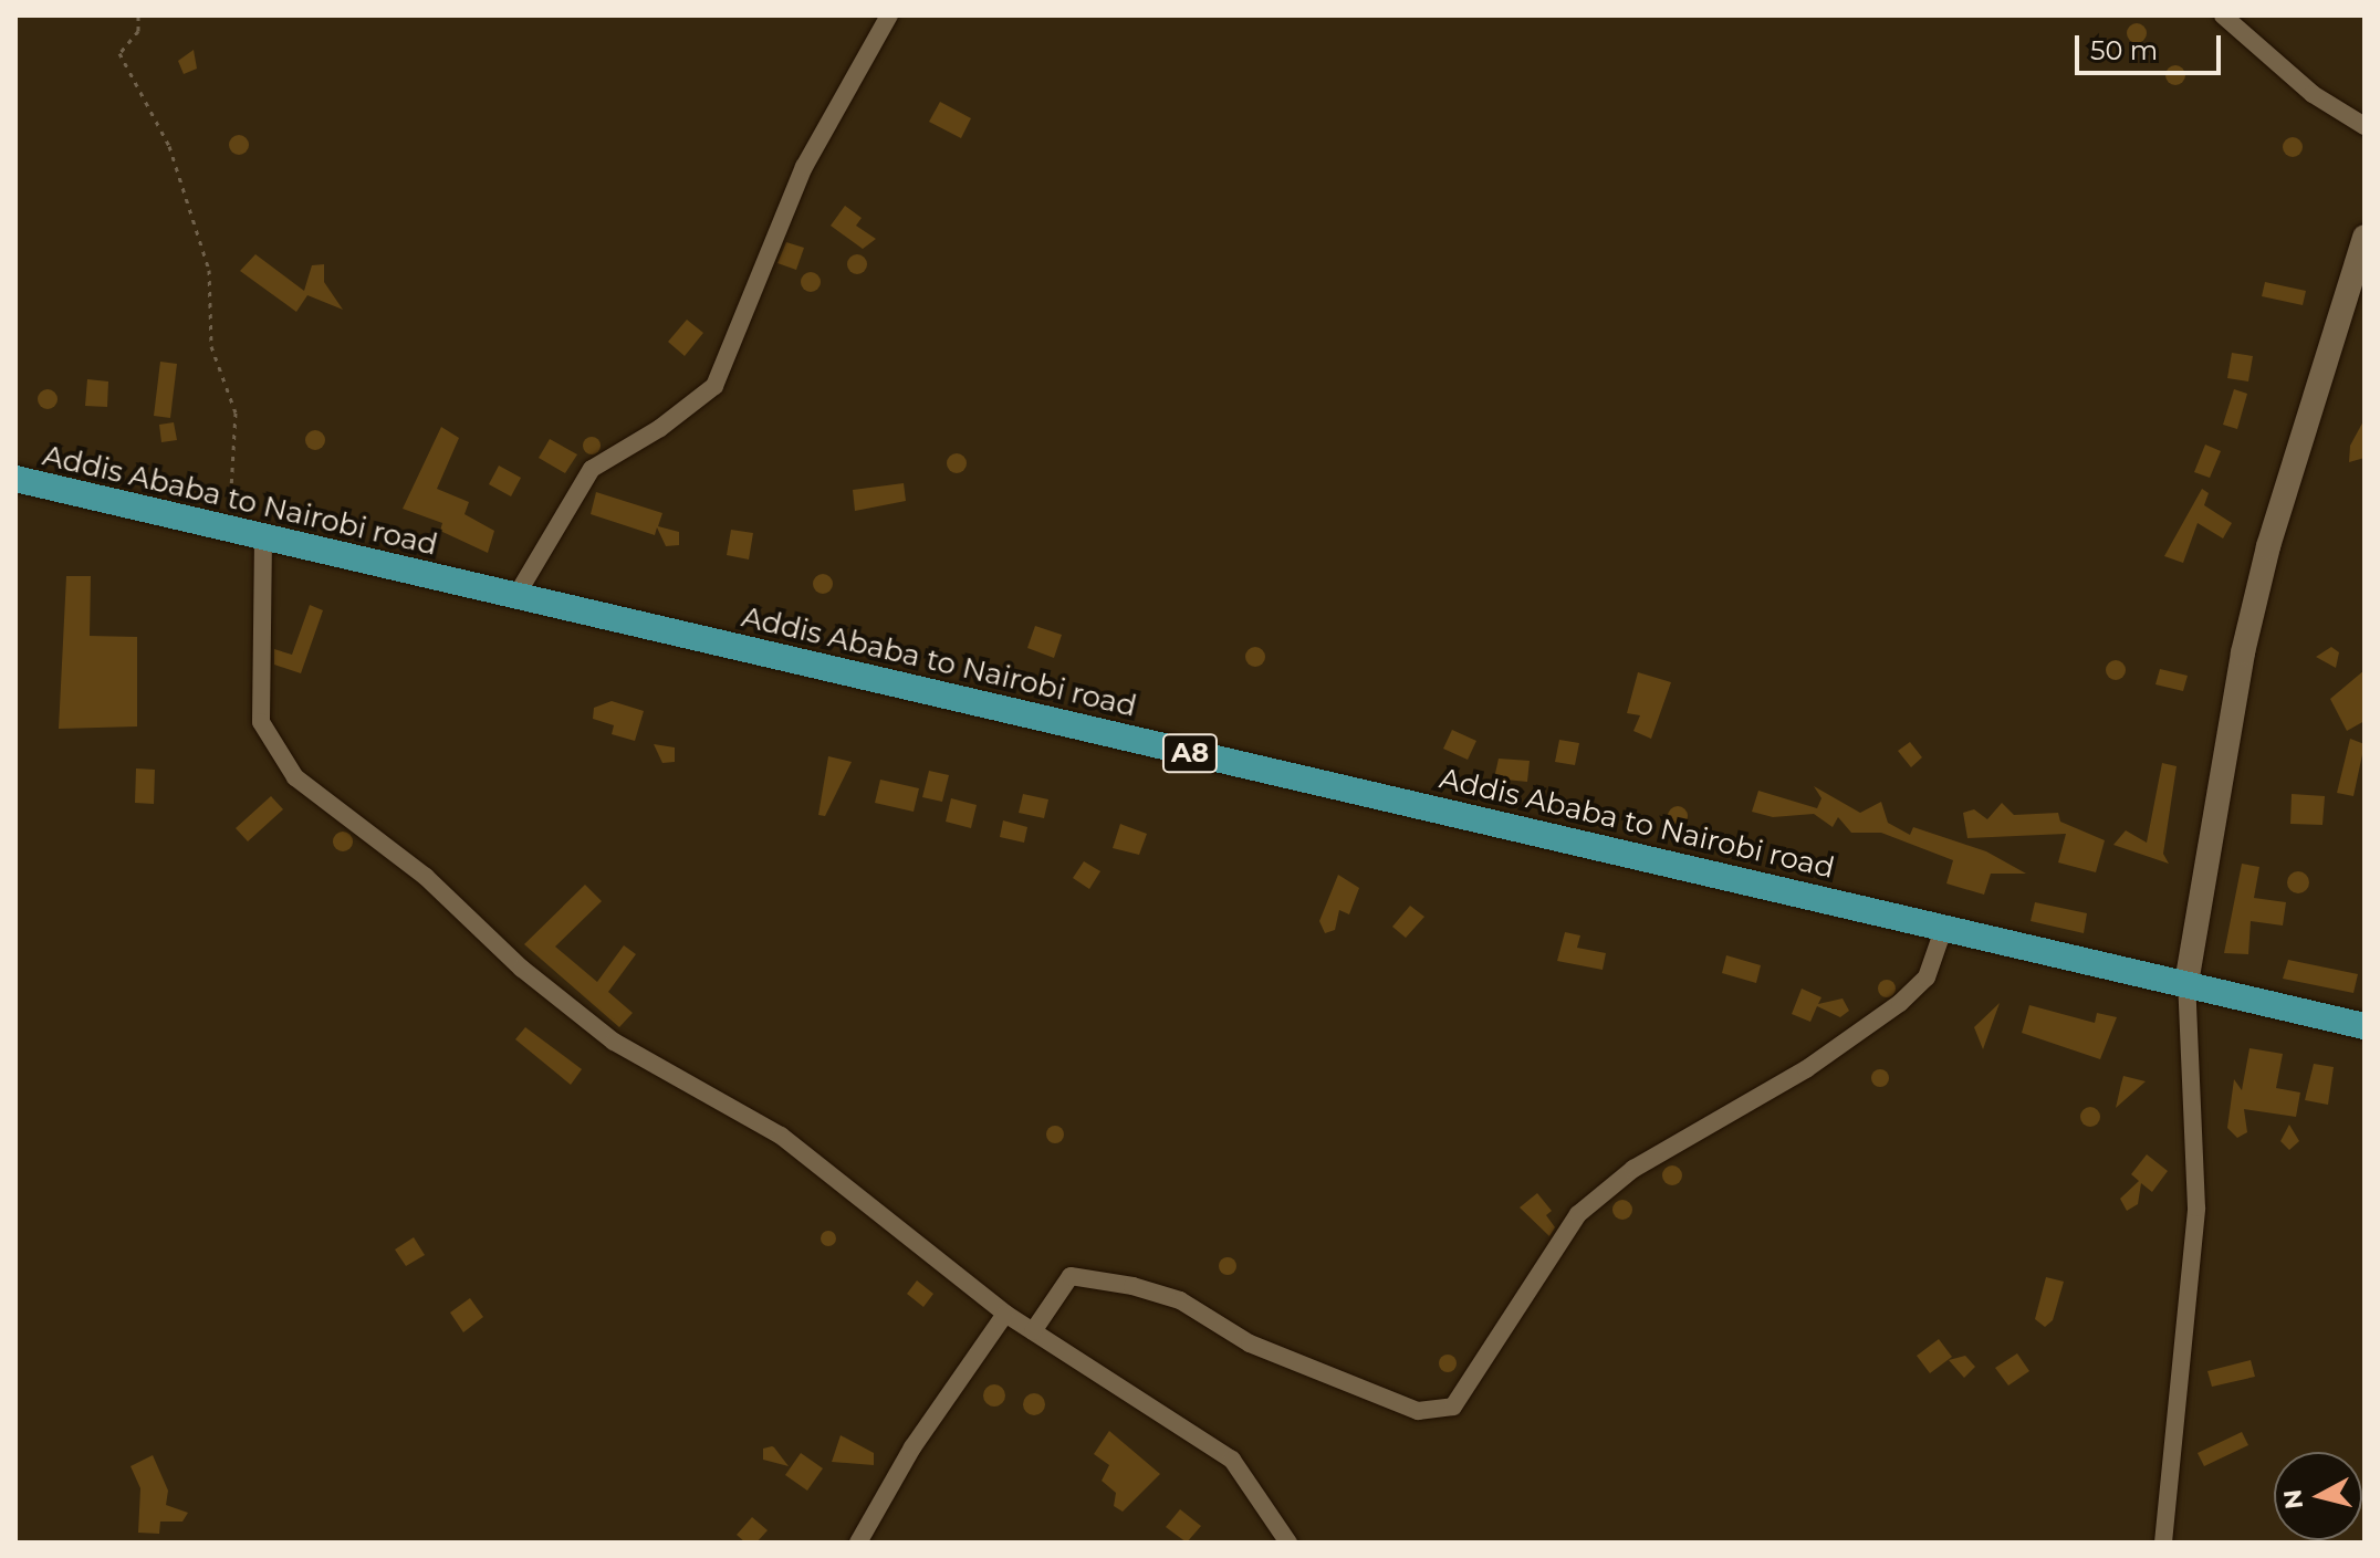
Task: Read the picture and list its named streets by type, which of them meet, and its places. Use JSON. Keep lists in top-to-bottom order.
{
  "streets": {
    "highway": ["Addis Ababa to Nairobi road", "A8"]
  },
  "scale_bar": "50 m",
  "north": "left"
}
